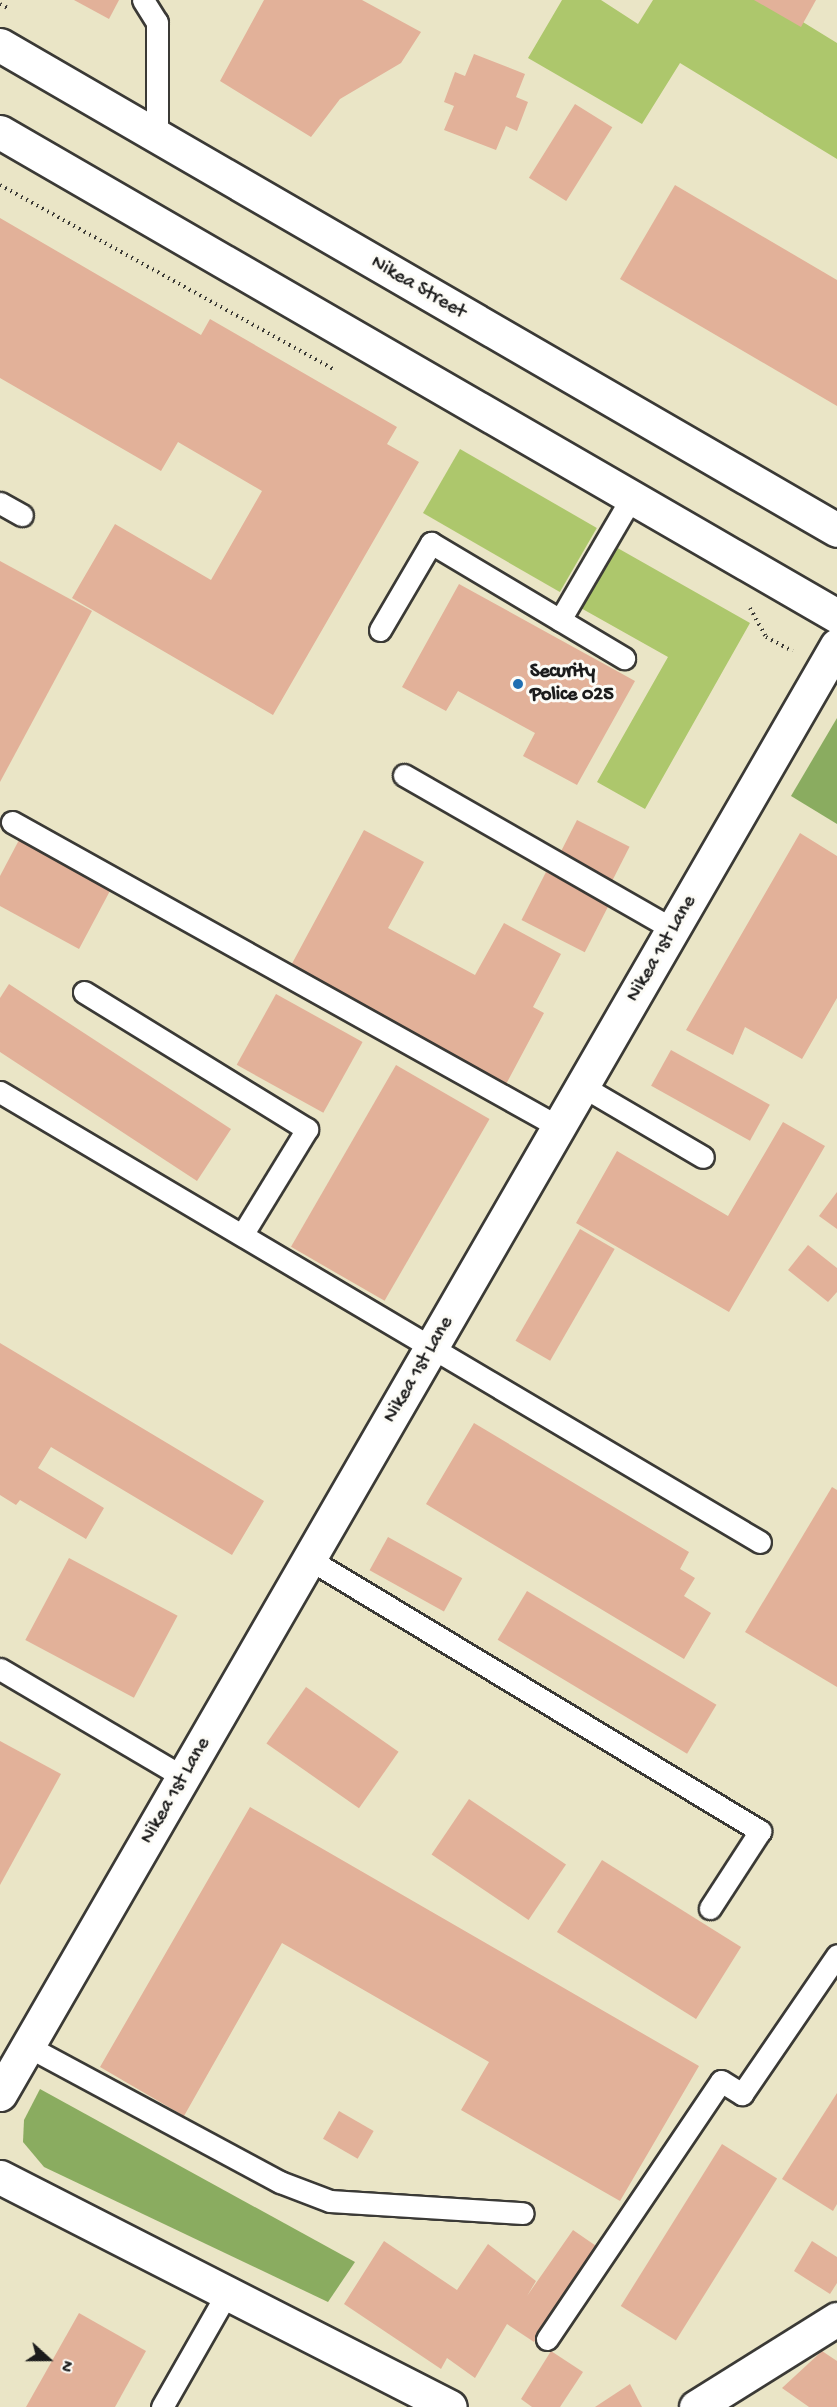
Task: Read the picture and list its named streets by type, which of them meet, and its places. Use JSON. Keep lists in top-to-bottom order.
{
  "streets": {
    "street": ["Nikea Street", "Nikea 1st Lane"]
  },
  "places": ["Security Police 025"],
  "north": "right"
}
